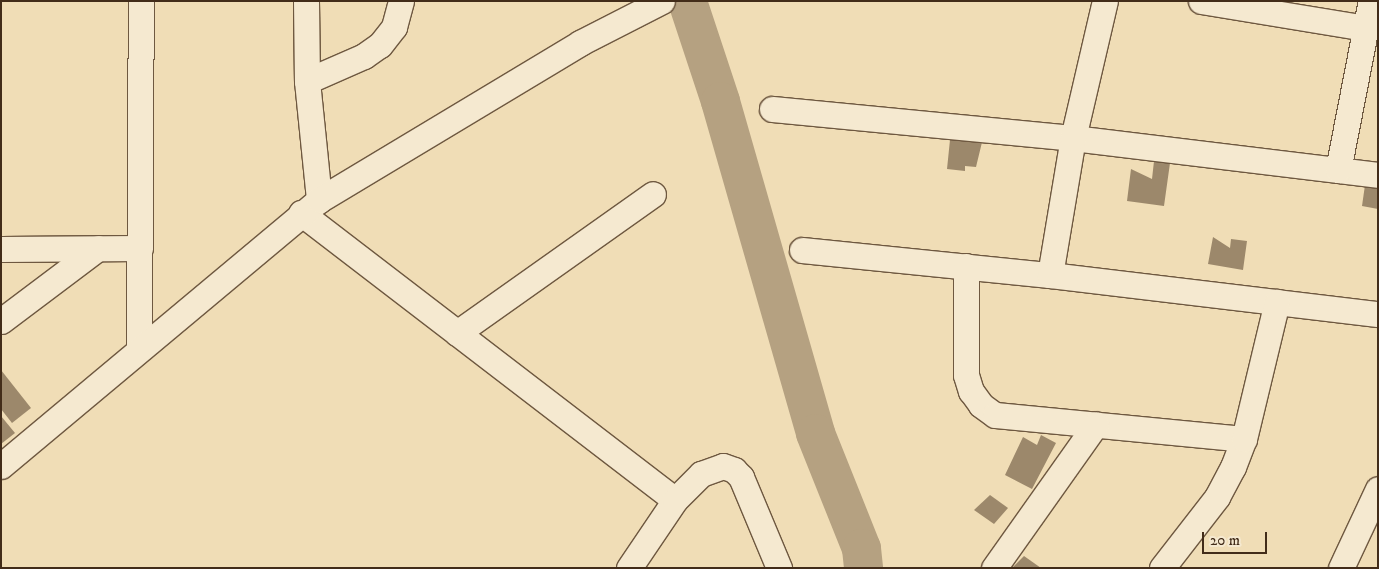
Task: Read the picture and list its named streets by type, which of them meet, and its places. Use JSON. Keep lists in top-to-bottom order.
{
  "scale_bar": "20 m"
}
